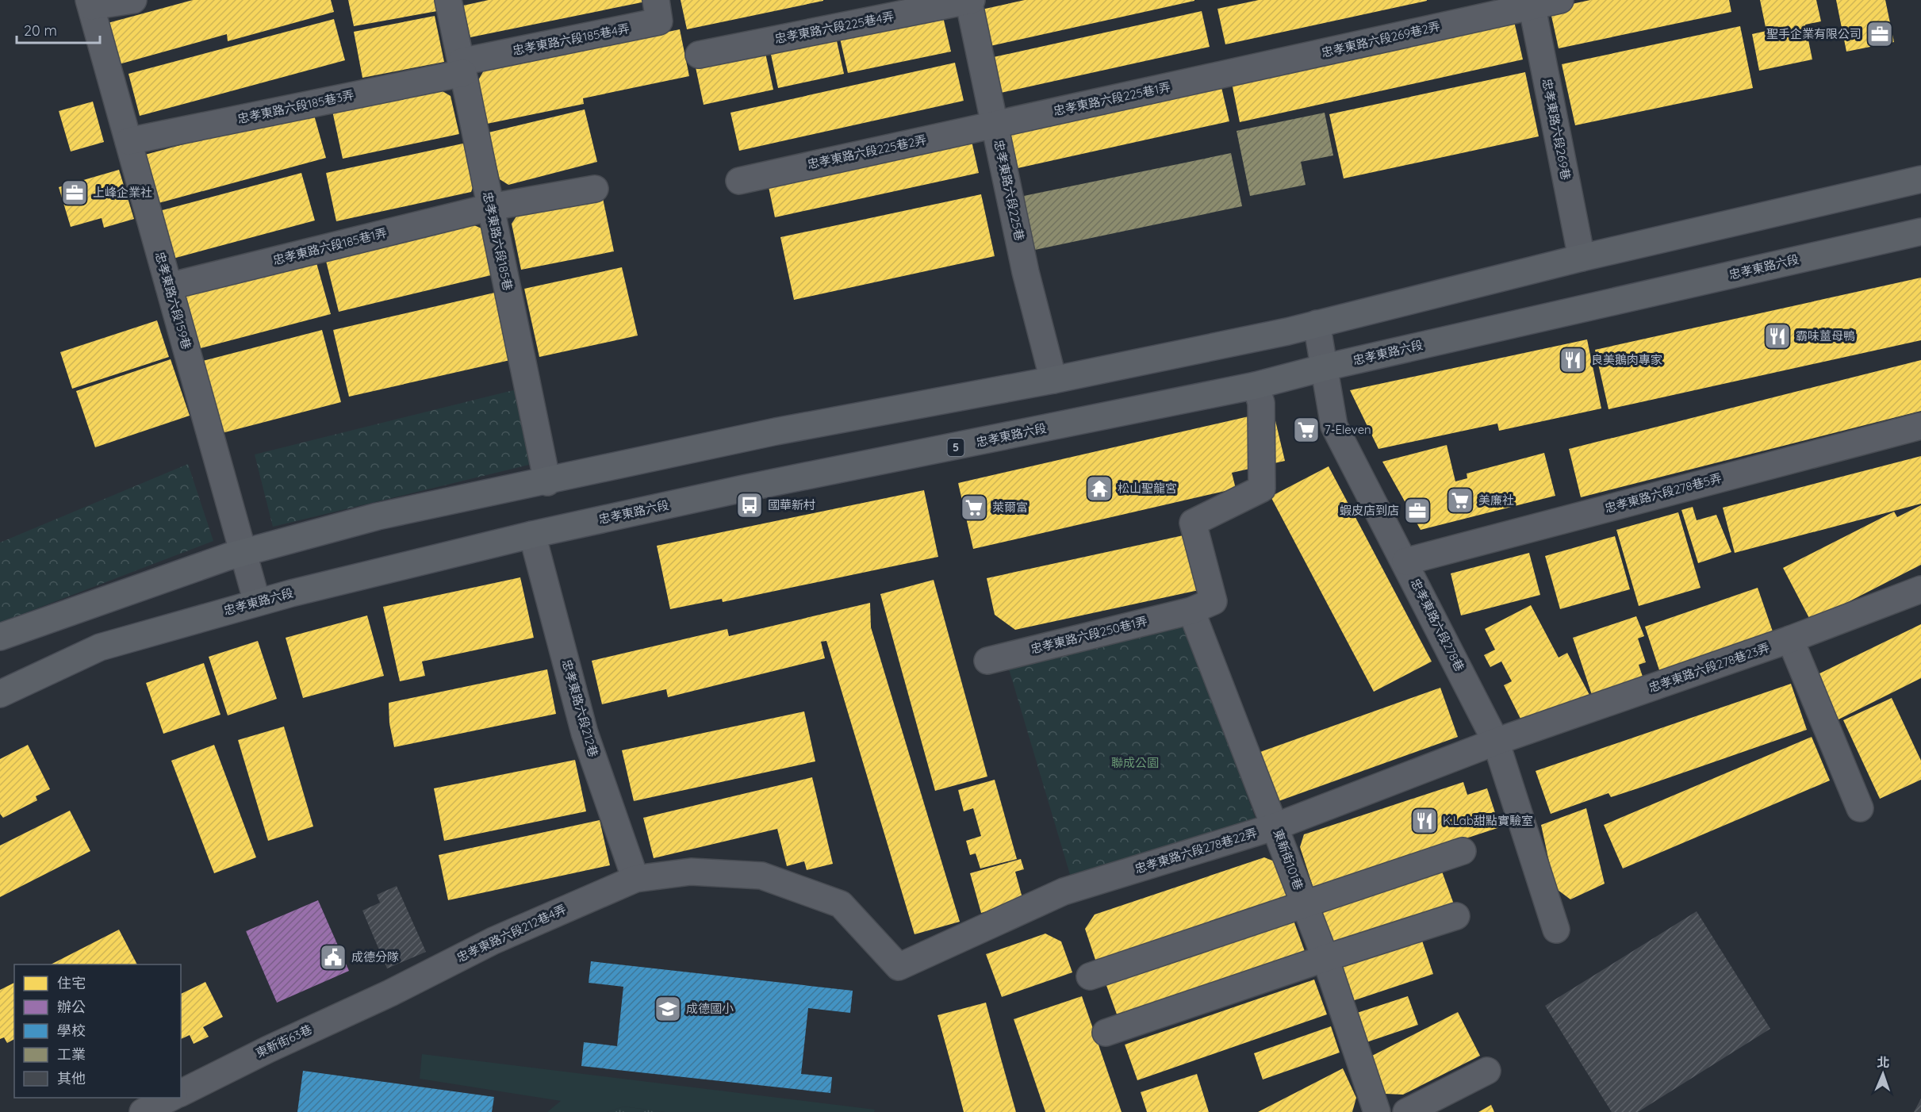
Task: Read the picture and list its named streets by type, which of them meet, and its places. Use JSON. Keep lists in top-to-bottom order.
{
  "streets": {
    "main road": ["忠孝東路六段", "5"],
    "street": [
      "忠孝東路六段225巷4弄",
      "忠孝東路六段185巷4弄",
      "忠孝東路六段269巷2弄",
      "忠孝東路六段225巷1弄",
      "忠孝東路六段185巷3弄",
      "忠孝東路六段269巷",
      "忠孝東路六段225巷2弄",
      "忠孝東路六段225巷",
      "忠孝東路六段185巷",
      "忠孝東路六段185巷1弄",
      "忠孝東路六段159巷",
      "忠孝東路六段278巷5弄",
      "忠孝東路六段278巷",
      "忠孝東路六段250巷1弄",
      "忠孝東路六段278巷23弄",
      "忠孝東路六段212巷",
      "忠孝東路六段278巷22弄",
      "東新街101巷",
      "忠孝東路六段212巷4弄",
      "東新街63巷"
    ]
  },
  "crossings": [
    ["忠孝東路六段225巷4弄", "忠孝東路六段225巷"],
    ["忠孝東路六段185巷4弄", "忠孝東路六段185巷3弄"],
    ["忠孝東路六段185巷4弄", "忠孝東路六段185巷"],
    ["忠孝東路六段269巷2弄", "忠孝東路六段225巷1弄"],
    ["忠孝東路六段269巷2弄", "忠孝東路六段269巷"],
    ["忠孝東路六段225巷1弄", "忠孝東路六段225巷2弄"],
    ["忠孝東路六段225巷1弄", "忠孝東路六段225巷"],
    ["忠孝東路六段185巷3弄", "忠孝東路六段185巷"],
    ["忠孝東路六段185巷3弄", "忠孝東路六段159巷"],
    ["忠孝東路六段225巷2弄", "忠孝東路六段225巷"],
    ["忠孝東路六段185巷", "忠孝東路六段185巷1弄"],
    ["忠孝東路六段185巷1弄", "忠孝東路六段159巷"],
    ["忠孝東路六段", "忠孝東路六段159巷"],
    ["忠孝東路六段", "忠孝東路六段278巷"],
    ["忠孝東路六段", "忠孝東路六段250巷1弄"],
    ["忠孝東路六段", "忠孝東路六段212巷"],
    ["忠孝東路六段278巷5弄", "忠孝東路六段278巷"],
    ["忠孝東路六段278巷", "忠孝東路六段278巷23弄"],
    ["忠孝東路六段278巷", "忠孝東路六段278巷22弄"],
    ["忠孝東路六段250巷1弄", "東新街101巷"],
    ["忠孝東路六段278巷23弄", "忠孝東路六段278巷22弄"],
    ["忠孝東路六段212巷", "忠孝東路六段212巷4弄"],
    ["忠孝東路六段278巷22弄", "東新街101巷"],
    ["忠孝東路六段278巷22弄", "忠孝東路六段212巷4弄"],
    ["忠孝東路六段212巷4弄", "東新街63巷"]
  ],
  "parks": ["聯成公園"],
  "places": {
    "office": ["聖手企業有限公司", "上峰企業社", "蝦皮店到店"],
    "restaurant": ["霸味薑母鴨", "良美鵝肉專家", "K.Lab甜點實驗室"],
    "supermarket": ["7-Eleven", "美廉社", "萊爾富"],
    "temple": ["松山聖龍宮"],
    "bus stop": ["國華新村"],
    "public building": ["成德分隊"],
    "school or university": ["成德國小"]
  },
  "legend": [
    "住宅",
    "辦公",
    "學校",
    "工業",
    "其他"
  ],
  "scale_bar": "20 m",
  "north": "top"
}
